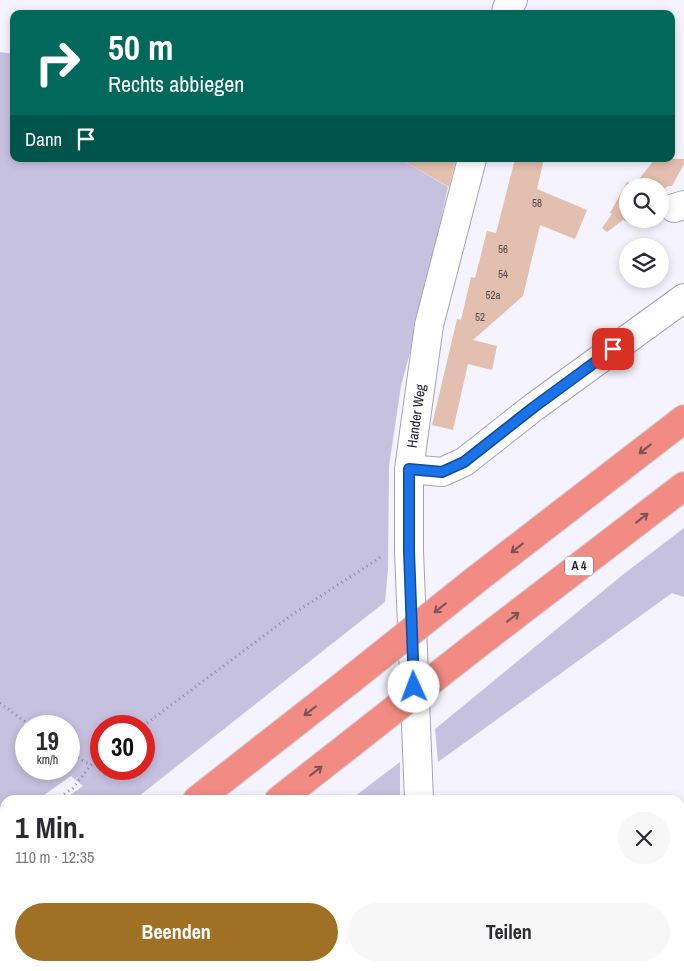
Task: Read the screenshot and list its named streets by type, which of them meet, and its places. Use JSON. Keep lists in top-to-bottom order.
{
  "streets": {
    "highway": ["A 4"],
    "street": ["Hander Weg"]
  },
  "house_numbers": [
    "58",
    "56",
    "54",
    "52a",
    "52"
  ],
  "page": {
    "turn": ["50 m", "Rechts abbiegen"],
    "then": "Dann",
    "speed": "19 km/h",
    "limit": "30",
    "heading": ["1 Min.", "110 m · 12:35"],
    "buttons": ["Beenden", "Teilen"]
  }
}
